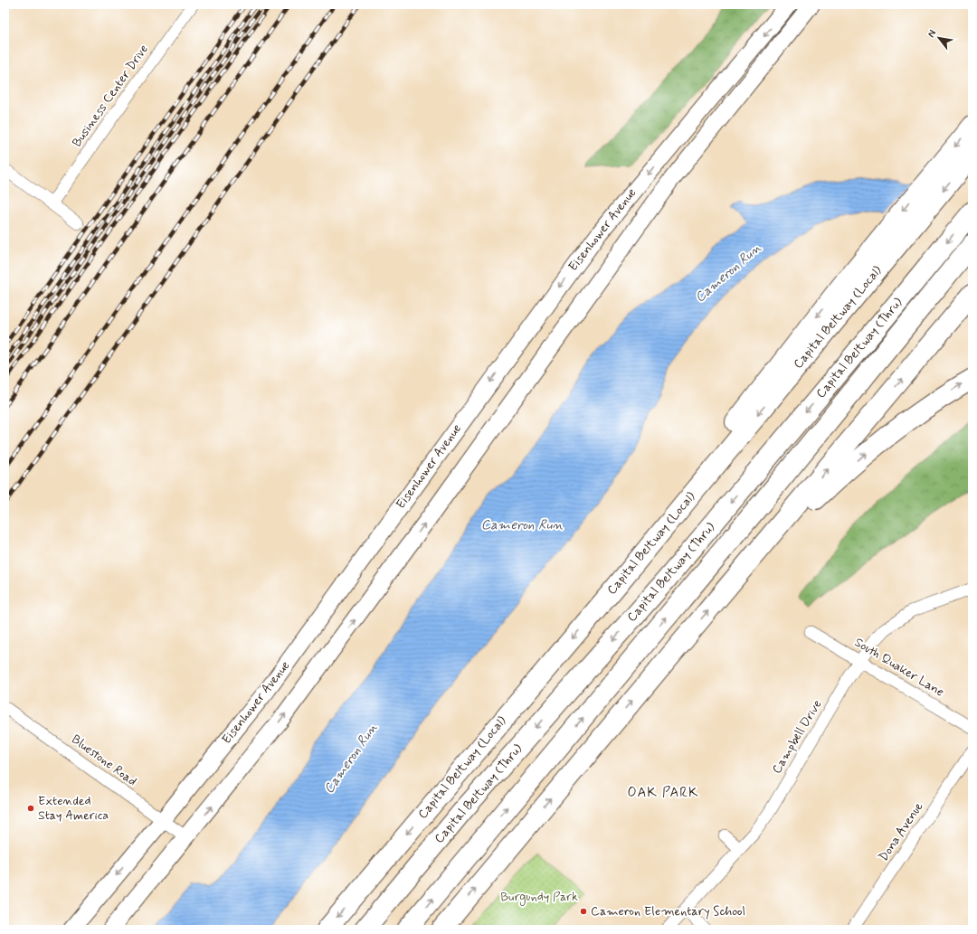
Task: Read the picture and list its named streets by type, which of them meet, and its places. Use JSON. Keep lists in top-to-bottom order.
{
  "streets": {
    "highway": ["Capital Beltway (Local)", "Capital Beltway (Thru)"],
    "main road": ["Eisenhower Avenue"],
    "street": [
      "Business Center Drive",
      "South Quaker Lane",
      "Campbell Drive",
      "Bluestone Road",
      "Dona Avenue"
    ]
  },
  "crossings": [
    ["Eisenhower Avenue", "Bluestone Road"],
    ["South Quaker Lane", "Campbell Drive"]
  ],
  "districts": ["OAK PARK"],
  "water": ["Cameron Run"],
  "parks": ["Burgundy Park"],
  "places": ["Extended Stay America", "Cameron Elementary School"],
  "north": "top left"
}
